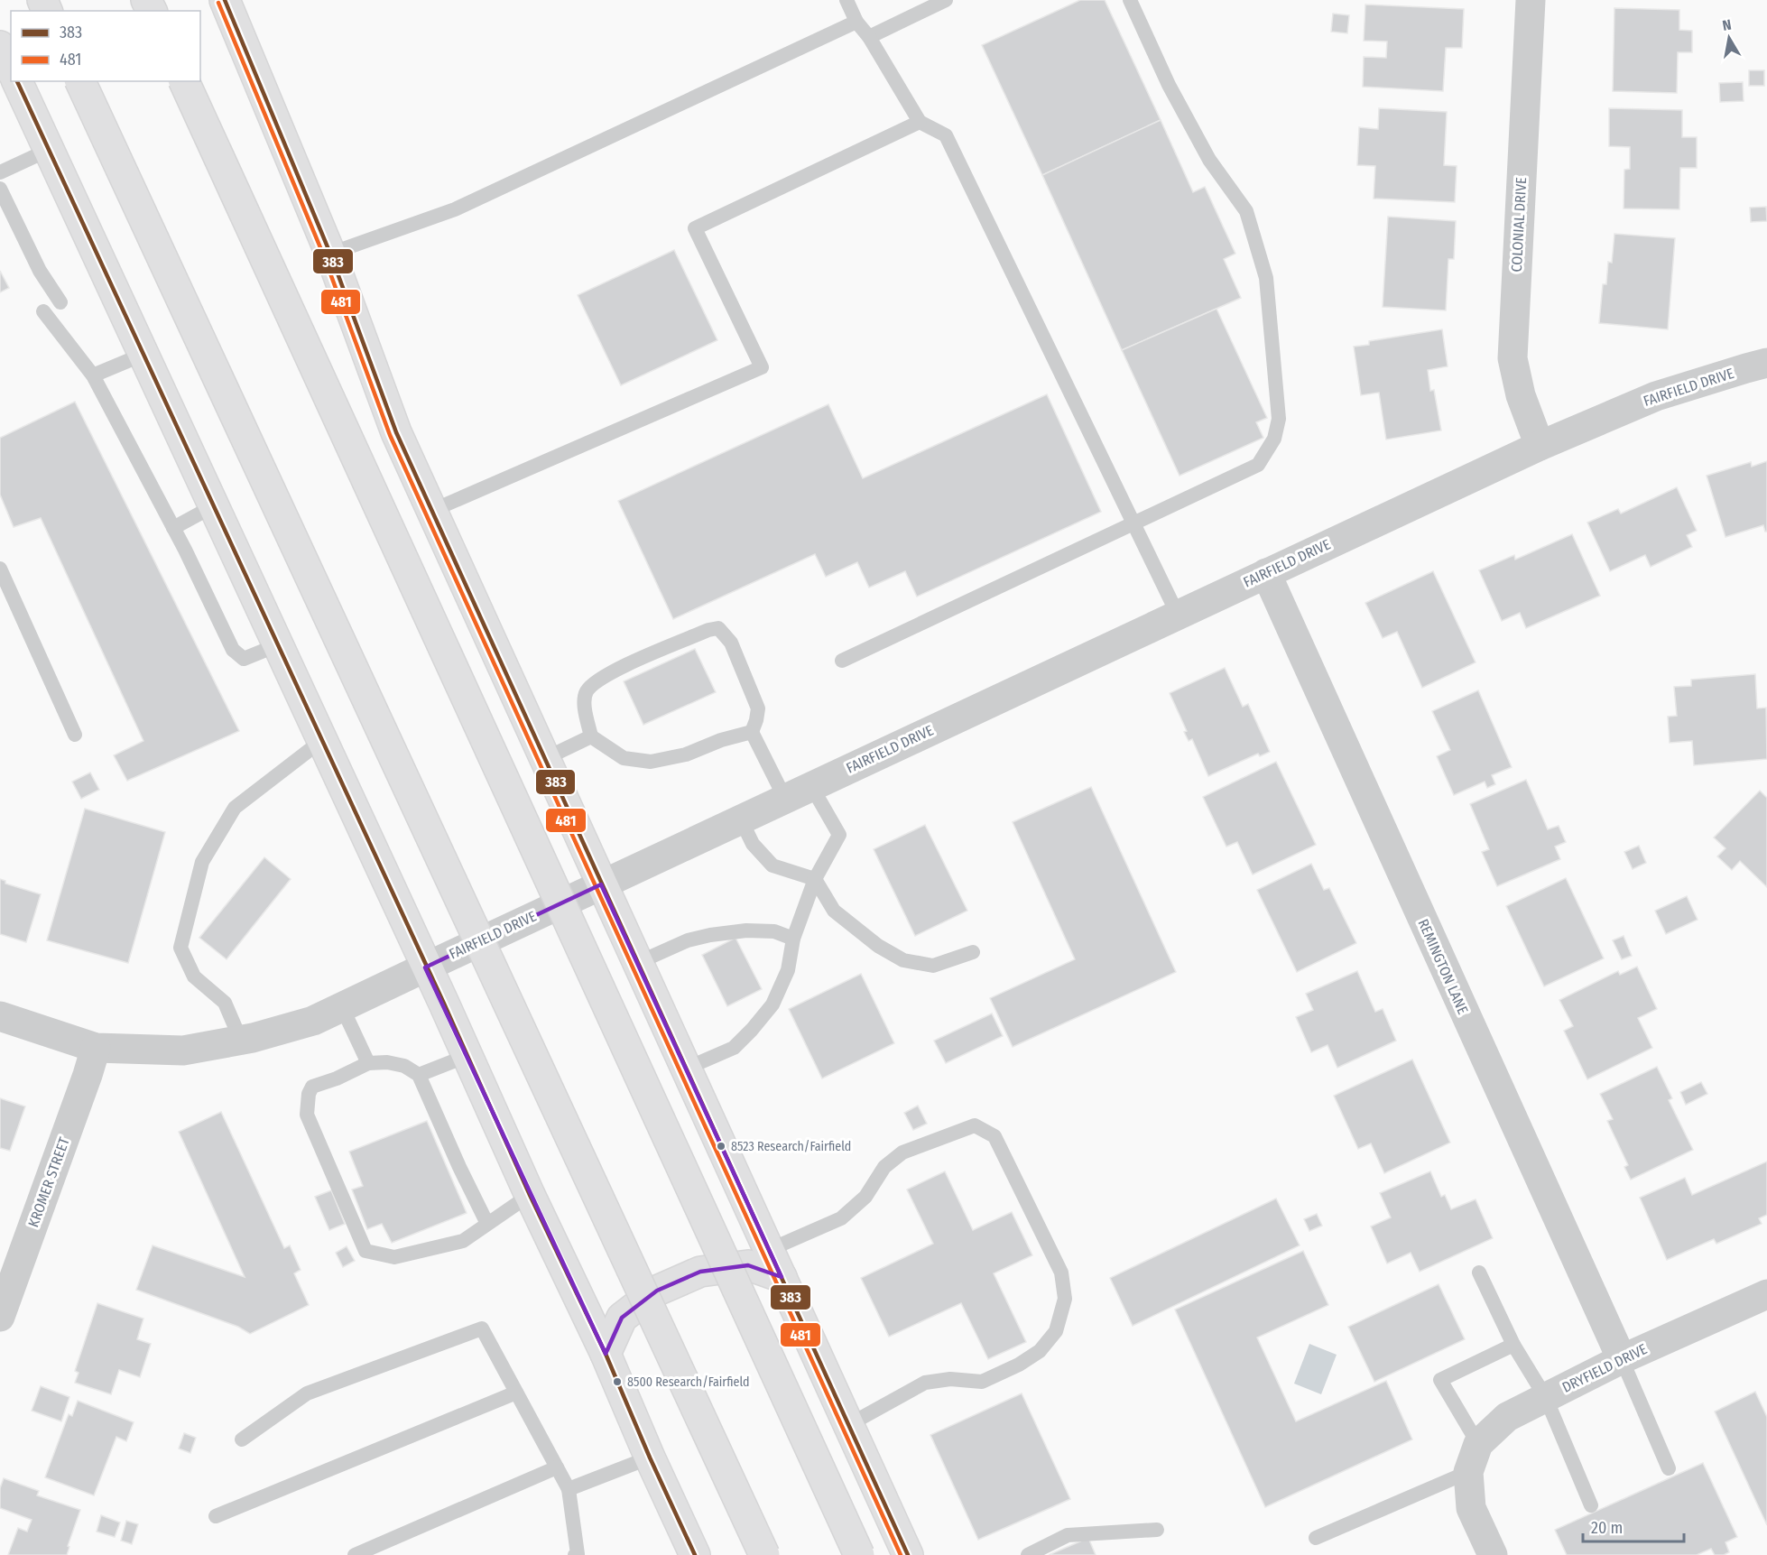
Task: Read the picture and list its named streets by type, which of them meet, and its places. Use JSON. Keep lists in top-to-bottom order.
{
  "streets": {
    "street": [
      "COLONIAL DRIVE",
      "FAIRFIELD DRIVE",
      "REMINGTON LANE",
      "KROMER STREET",
      "DRYFIELD DRIVE"
    ]
  },
  "crossings": [
    ["COLONIAL DRIVE", "FAIRFIELD DRIVE"],
    ["FAIRFIELD DRIVE", "REMINGTON LANE"],
    ["FAIRFIELD DRIVE", "KROMER STREET"],
    ["REMINGTON LANE", "DRYFIELD DRIVE"]
  ],
  "places": ["8523 Research/Fairfield", "8500 Research/Fairfield"],
  "lines": ["transit line 383", "transit line 481"],
  "legend": ["383", "481"],
  "scale_bar": "20 m",
  "north": "top"
}
